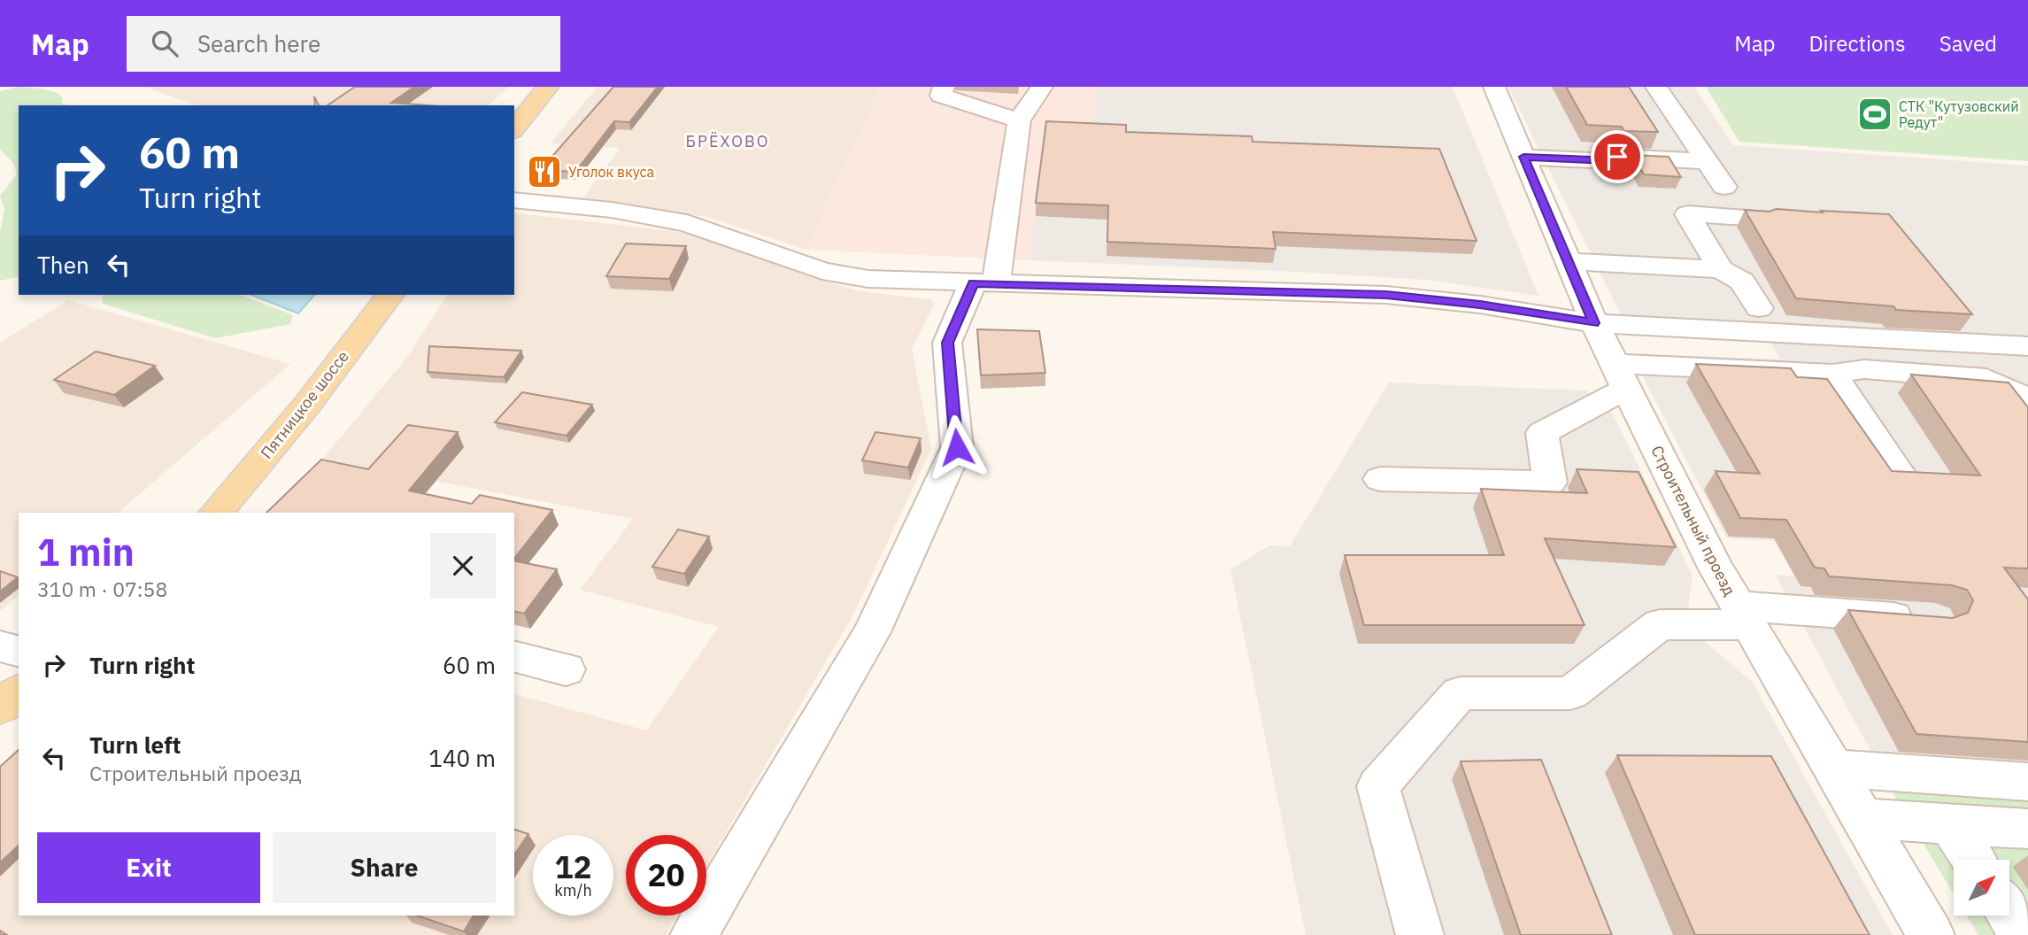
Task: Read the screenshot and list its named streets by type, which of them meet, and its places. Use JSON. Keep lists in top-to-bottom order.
{
  "streets": {
    "main road": ["Пятницкое шоссе"],
    "street": ["Строительный проезд"]
  },
  "districts": ["БРЁХОВО"],
  "places": {
    "sports": ["СТК \"Кутузовский Редут\""],
    "restaurant": ["Уголок вкуса"]
  },
  "north": "top right",
  "page": {
    "header": "Map",
    "search": "Search here",
    "nav": ["Map", "Directions", "Saved"],
    "turn": ["60 m", "Turn right"],
    "then": "Then",
    "heading": ["1 min", "310 m · 07:58"],
    "list": [
      {
        "name": "Turn right",
        "value": "60 m"
      },
      {
        "name": "Turn left",
        "note": "Строительный проезд",
        "value": "140 m"
      }
    ],
    "buttons": ["Exit", "Share"],
    "speed": "12 km/h",
    "limit": "20"
  }
}
